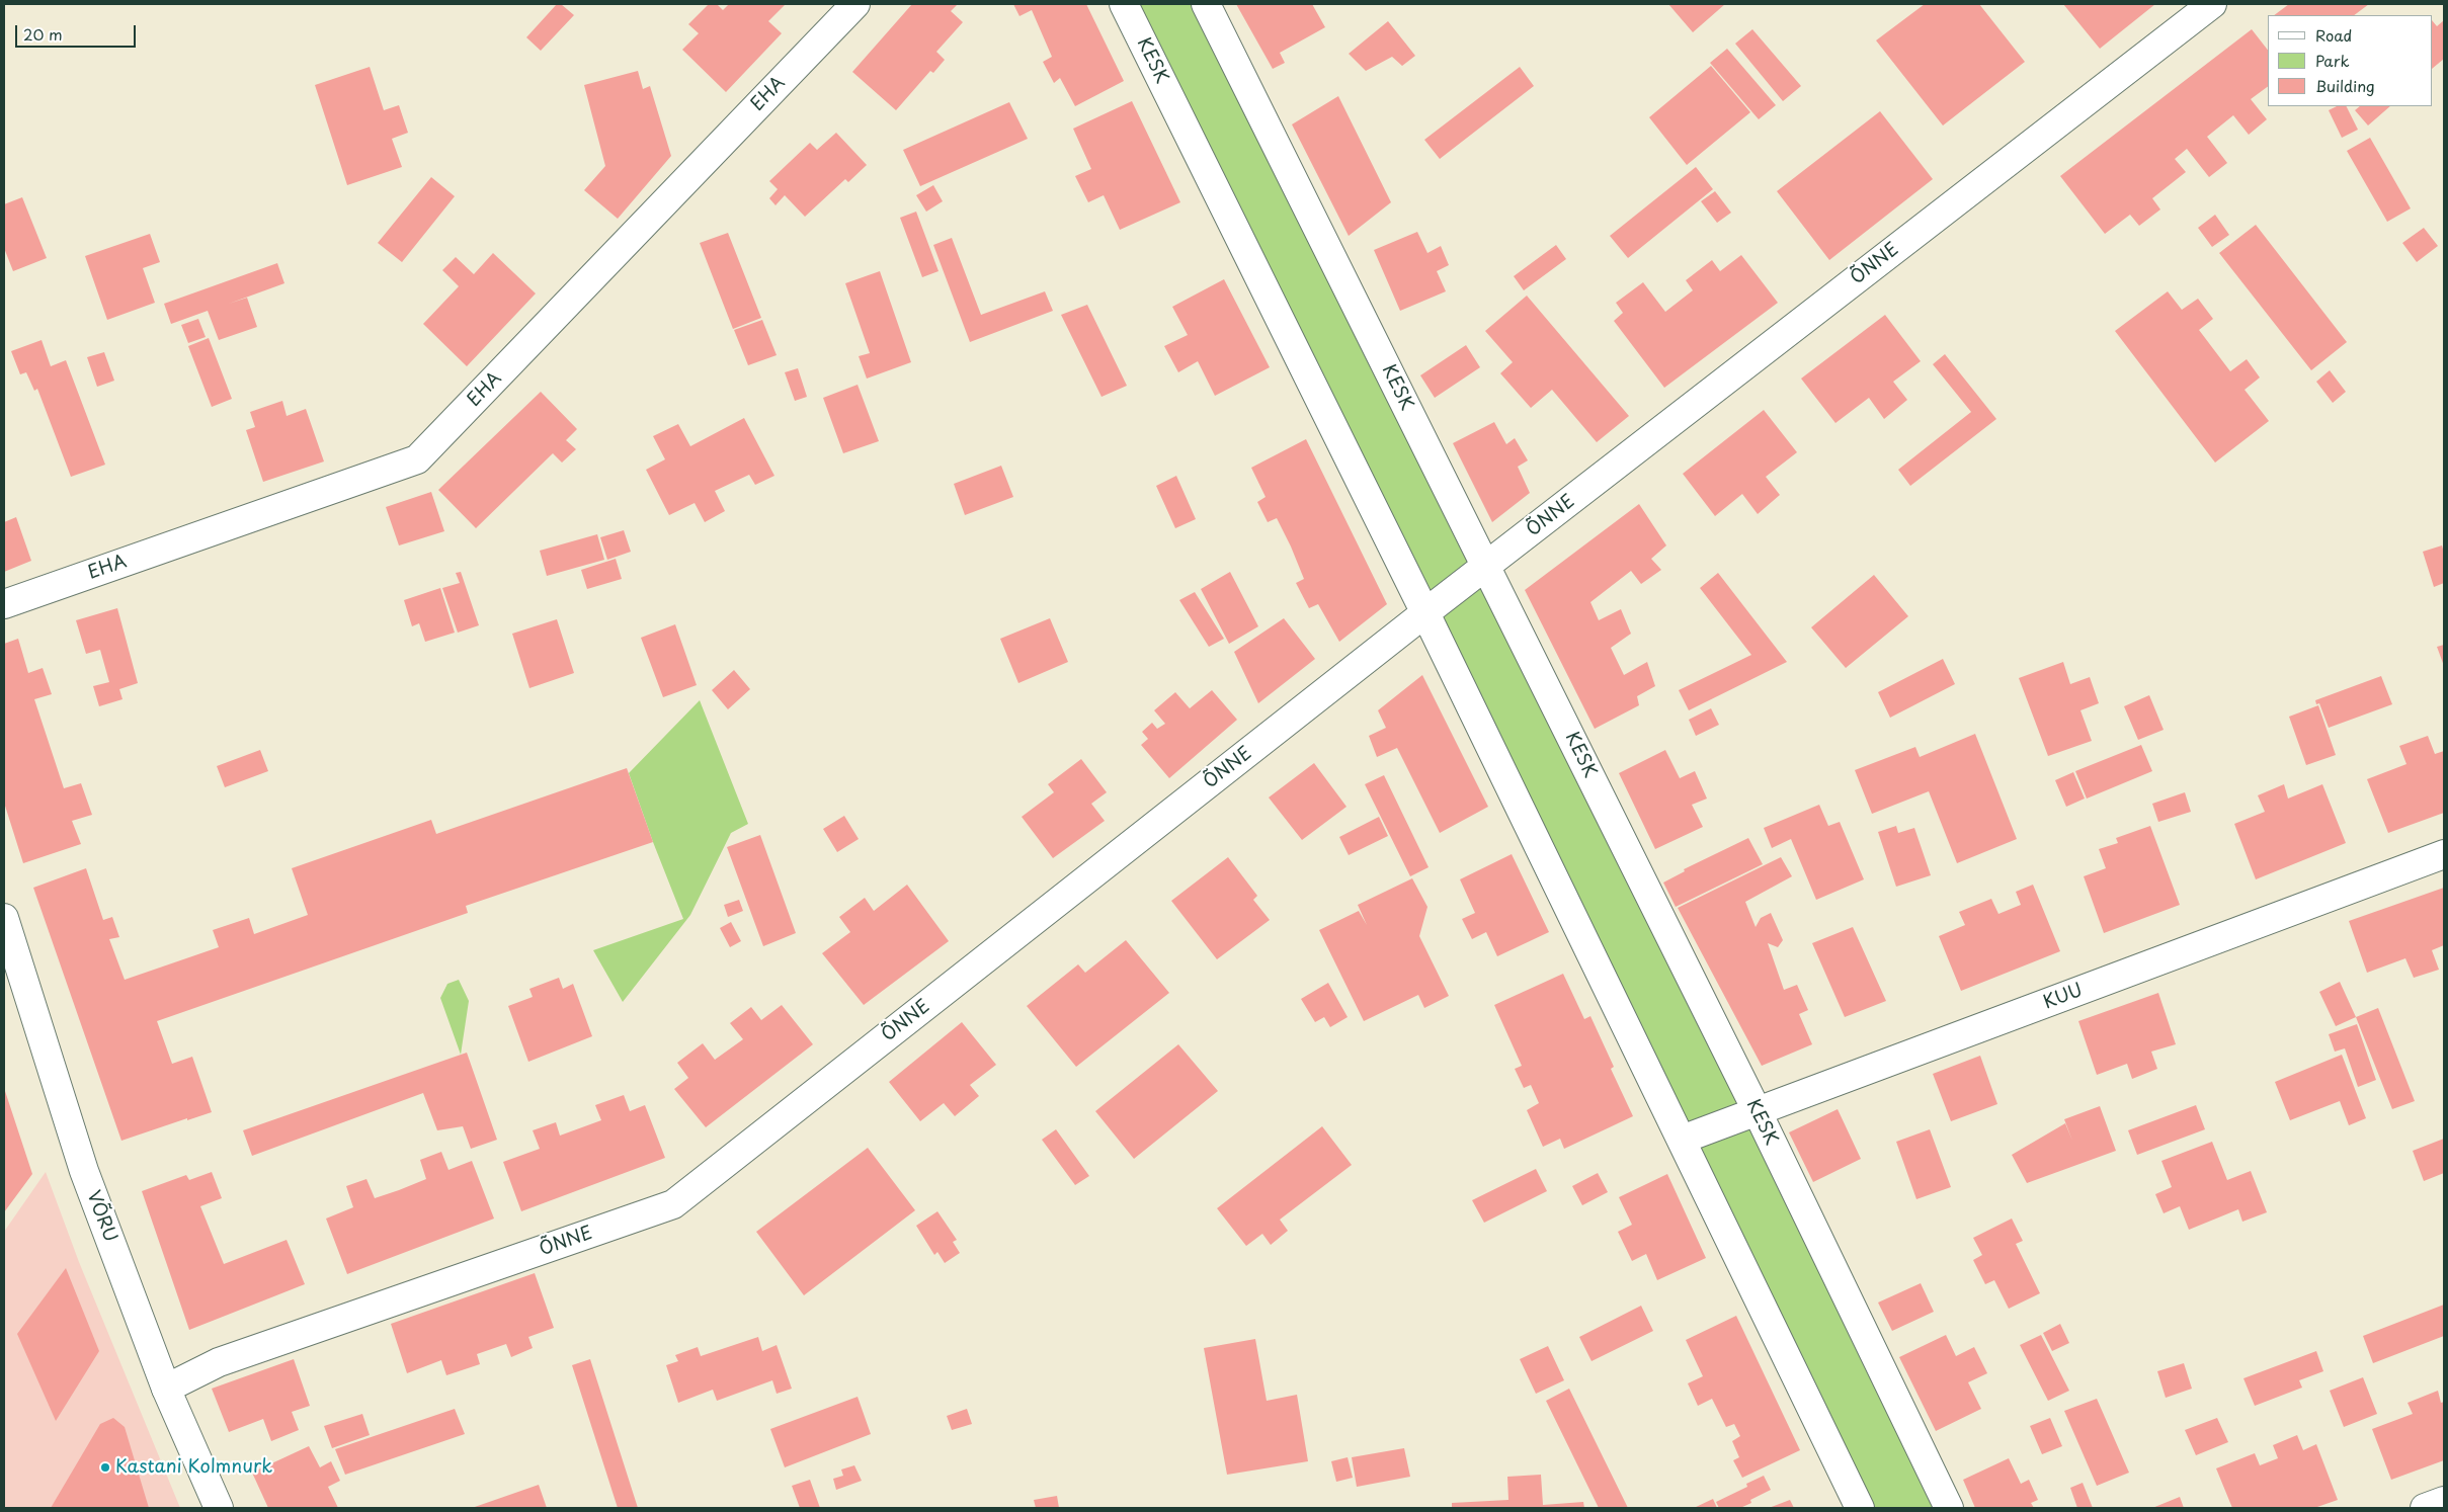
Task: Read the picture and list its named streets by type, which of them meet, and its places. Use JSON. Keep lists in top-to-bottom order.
{
  "streets": {
    "street": [
      "KESK",
      "EHA",
      "ÕNNE",
      "KUU",
      "VÕRU"
    ]
  },
  "crossings": [
    ["KESK", "ÕNNE"],
    ["KESK", "KUU"],
    ["ÕNNE", "VÕRU"]
  ],
  "places": ["Kastani Kolmnurk"],
  "legend": ["Road", "Park", "Building"],
  "scale_bar": "20 m"
}
